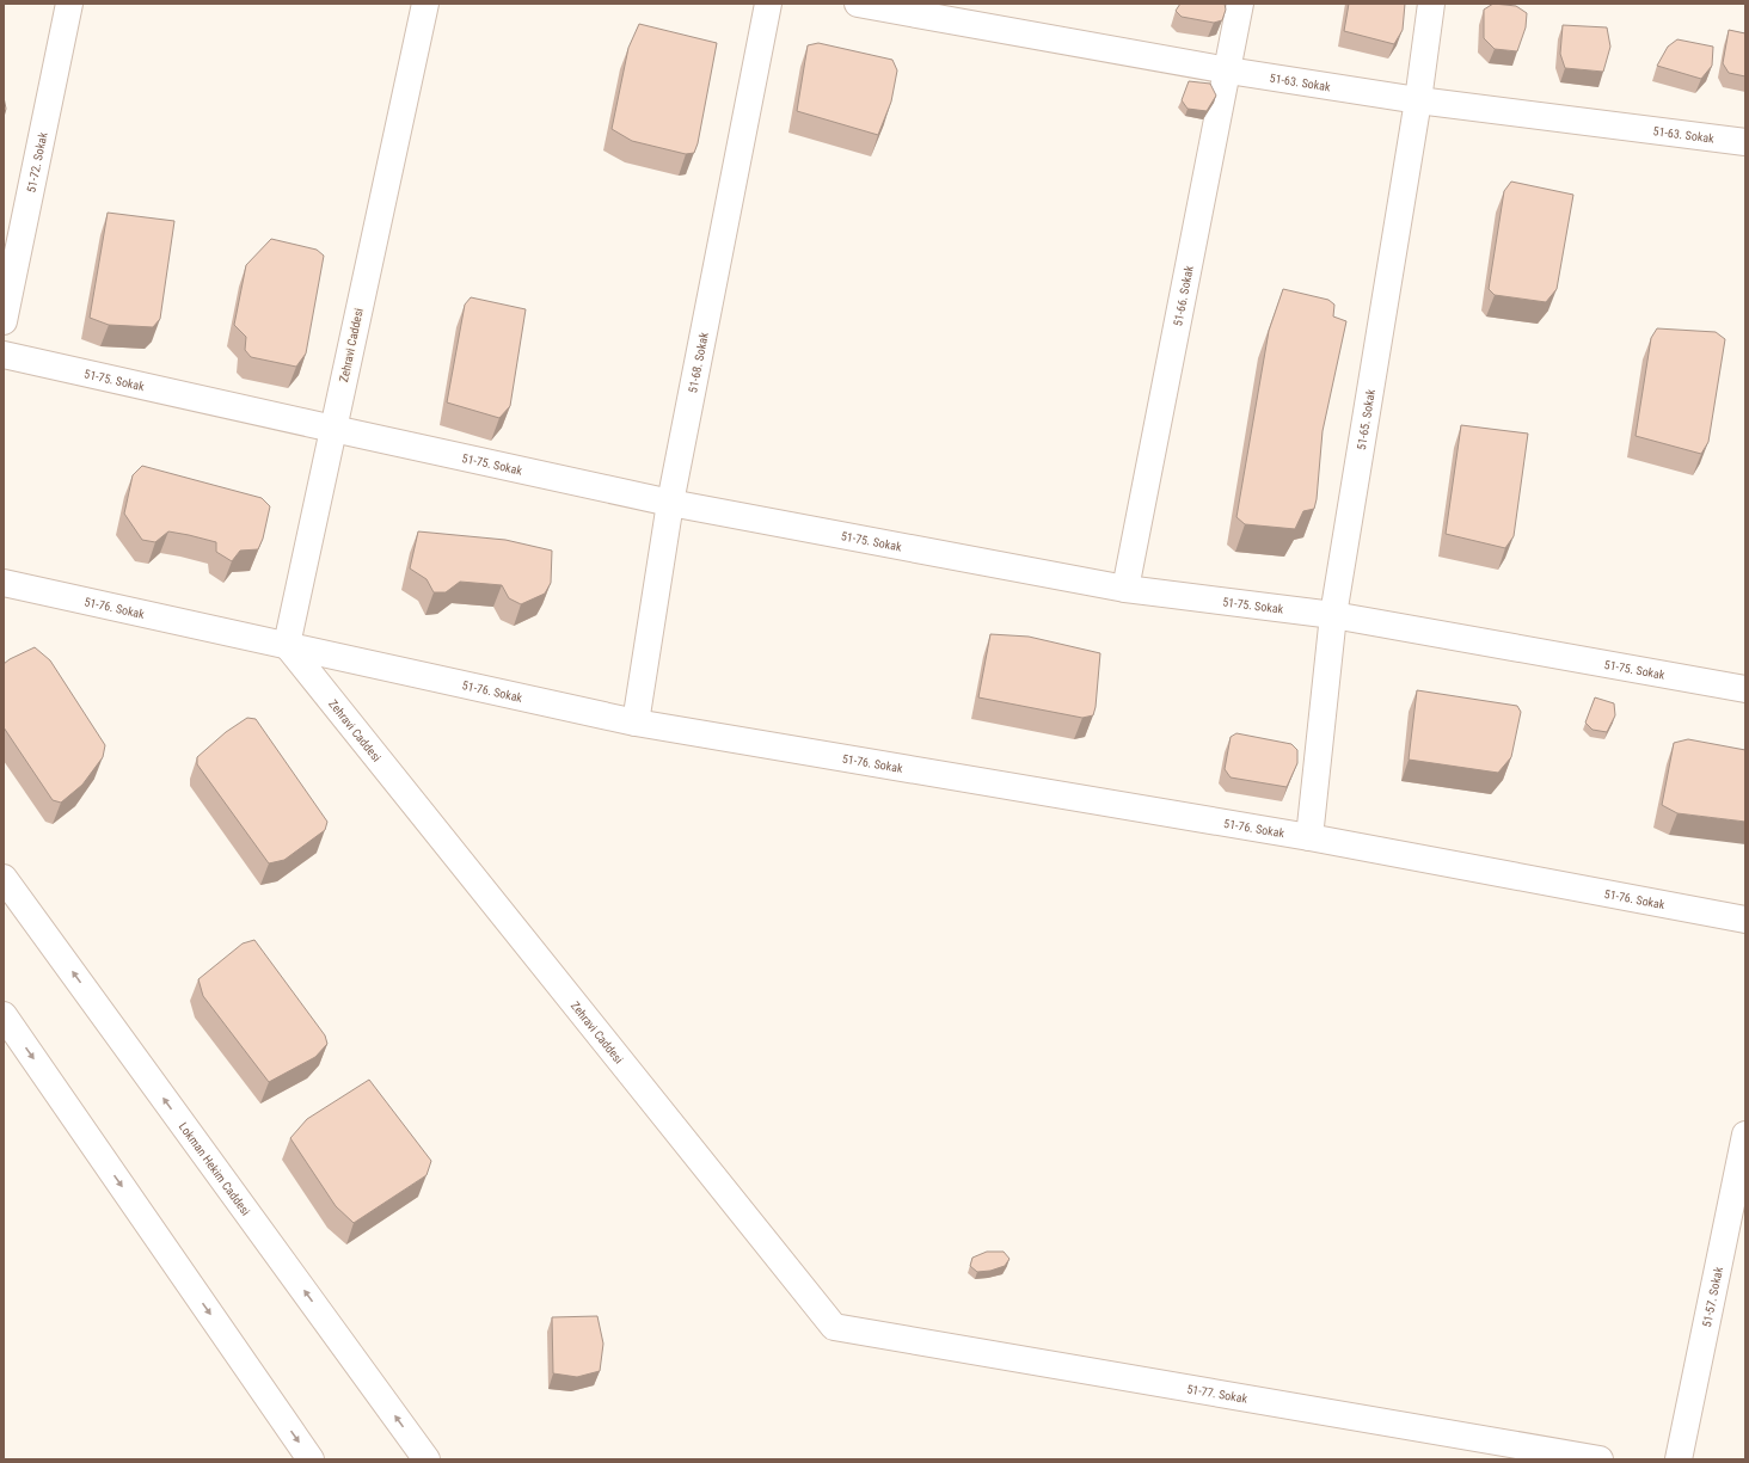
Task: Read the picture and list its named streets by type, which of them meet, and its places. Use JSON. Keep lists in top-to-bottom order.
{
  "streets": {
    "street": [
      "51-63. Sokak",
      "51-72. Sokak",
      "51-66. Sokak",
      "Zehravi Caddesi",
      "51-68. Sokak",
      "51-75. Sokak",
      "51-65. Sokak",
      "51-76. Sokak",
      "Lokman Hekim Caddesi",
      "51-57. Sokak",
      "51-77. Sokak"
    ]
  },
  "crossings": [
    ["51-63. Sokak", "51-66. Sokak"],
    ["51-63. Sokak", "51-65. Sokak"],
    ["51-66. Sokak", "51-75. Sokak"],
    ["Zehravi Caddesi", "51-75. Sokak"],
    ["Zehravi Caddesi", "51-76. Sokak"],
    ["Zehravi Caddesi", "51-77. Sokak"],
    ["51-68. Sokak", "51-75. Sokak"],
    ["51-68. Sokak", "51-76. Sokak"],
    ["51-75. Sokak", "51-65. Sokak"],
    ["51-65. Sokak", "51-76. Sokak"]
  ]
}
